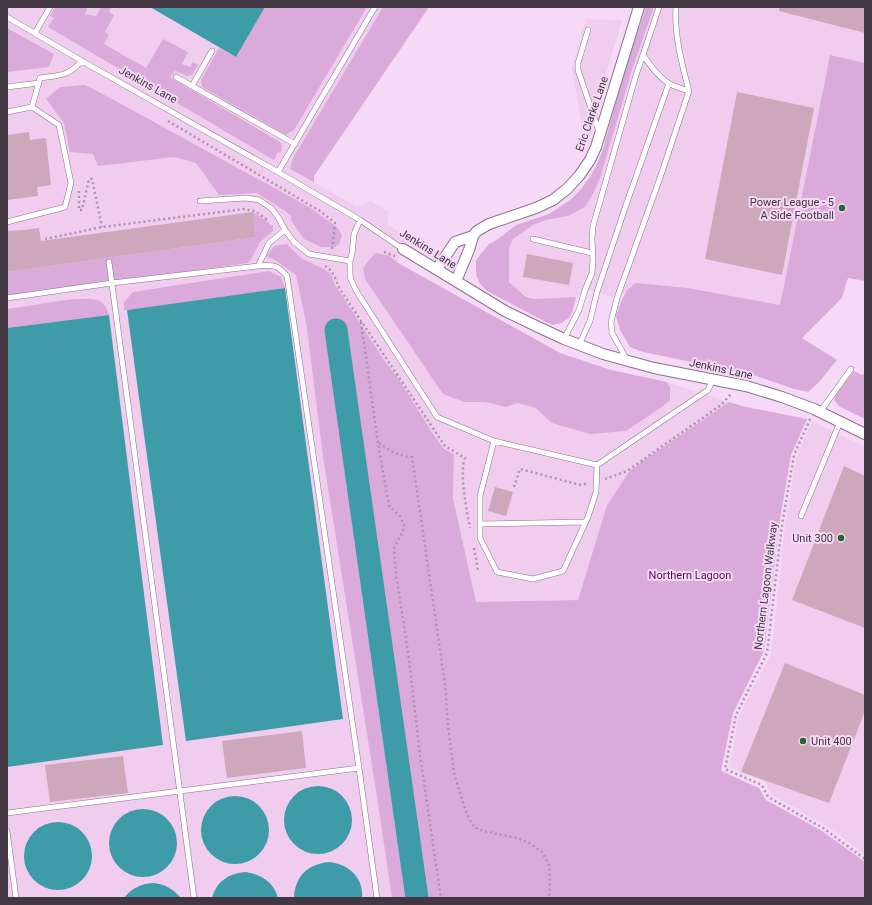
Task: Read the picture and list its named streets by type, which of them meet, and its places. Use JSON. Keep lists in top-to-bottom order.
{
  "streets": {
    "street": ["Jenkins Lane", "Eric Clarke Lane"],
    "path": ["Northern Lagoon Walkway"]
  },
  "crossings": [
    ["Jenkins Lane", "Eric Clarke Lane"]
  ],
  "parks": ["Northern Lagoon"],
  "places": ["Power League - 5 A Side Football", "Unit 300", "Unit 400"]
}
